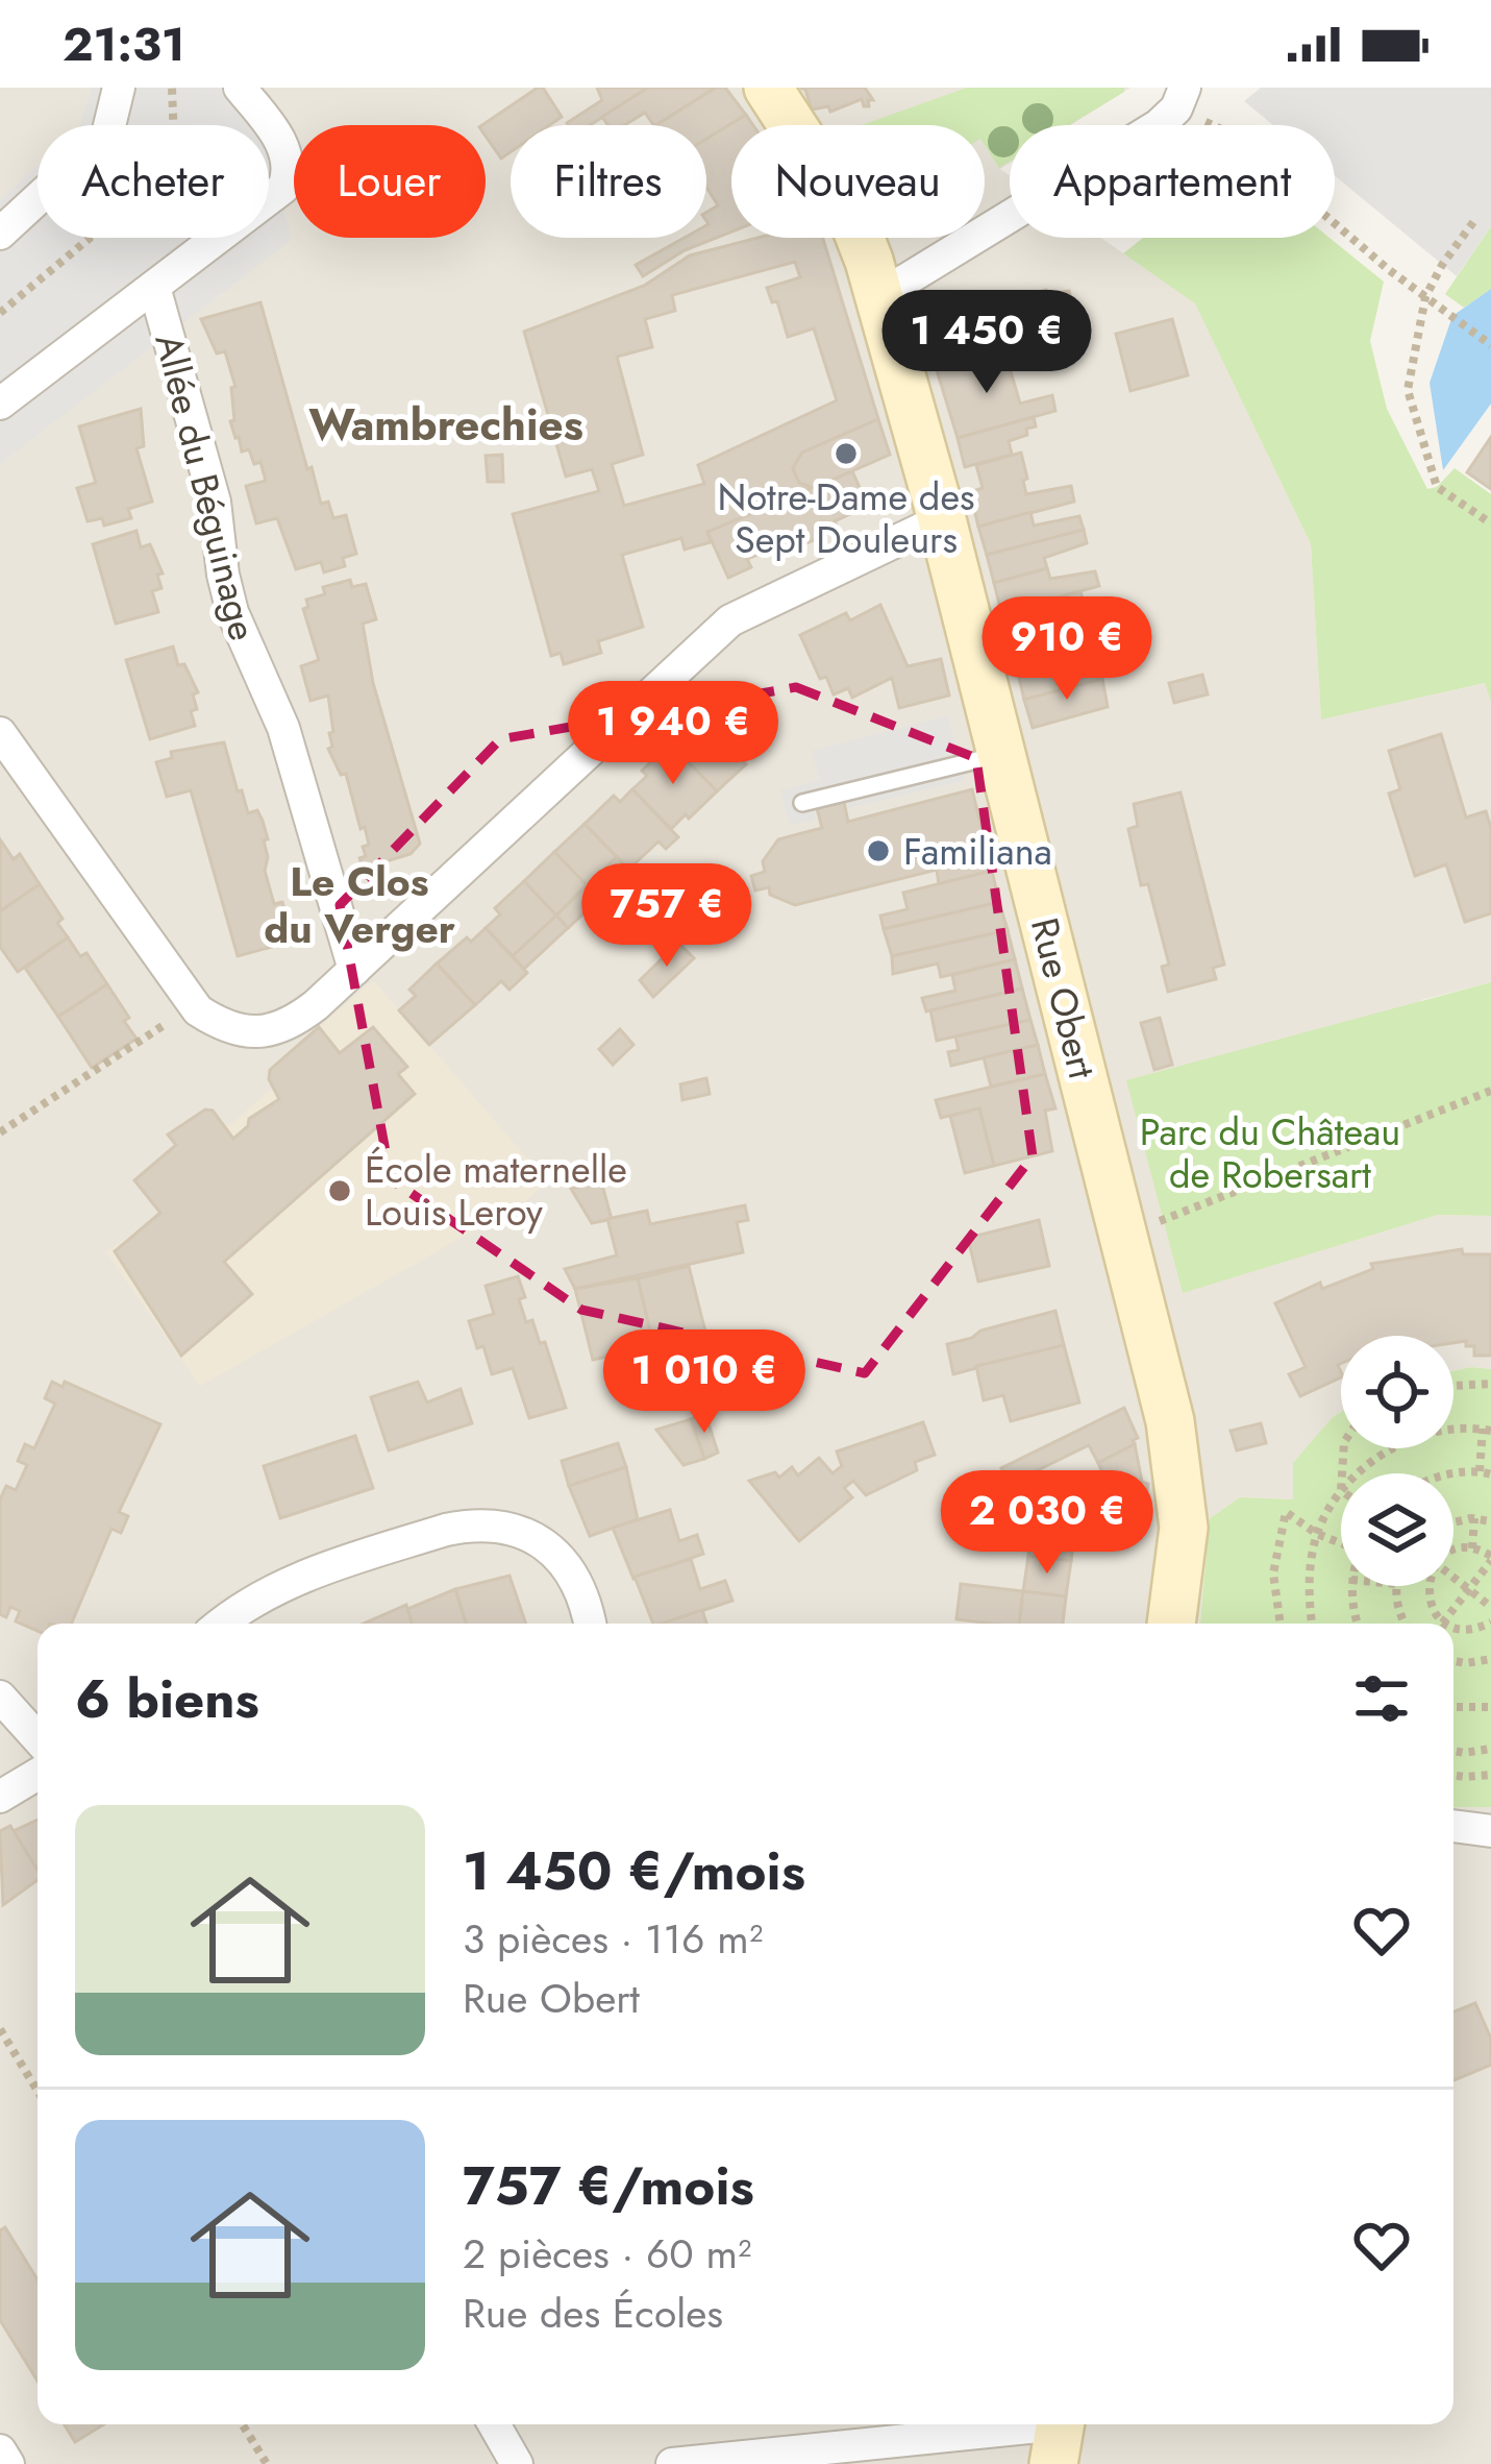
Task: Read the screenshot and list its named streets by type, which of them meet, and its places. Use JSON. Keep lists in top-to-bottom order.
{
  "streets": {
    "street": ["Allée du Béguinage", "Rue Obert"]
  },
  "districts": ["Wambrechies", "Le Clos du Verger"],
  "parks": ["Parc du Château de Robersart"],
  "places": ["Notre-Dame des Sept Douleurs", "Familiana", "École maternelle Louis Leroy"],
  "page": {
    "status": "21:31",
    "chip": [
      "Acheter",
      "Louer",
      "Filtres",
      "Nouveau",
      "Appartement"
    ],
    "price": [
      "1 450 €",
      "910 €",
      "1 940 €",
      "757 €",
      "1 010 €",
      "2 030 €"
    ],
    "heading": "6 biens",
    "list": [
      {
        "name": "1 450 €/mois",
        "note": "3 pièces · 116 m² · Rue Obert"
      },
      {
        "name": "757 €/mois",
        "note": "2 pièces · 60 m² · Rue des Écoles"
      }
    ]
  }
}
